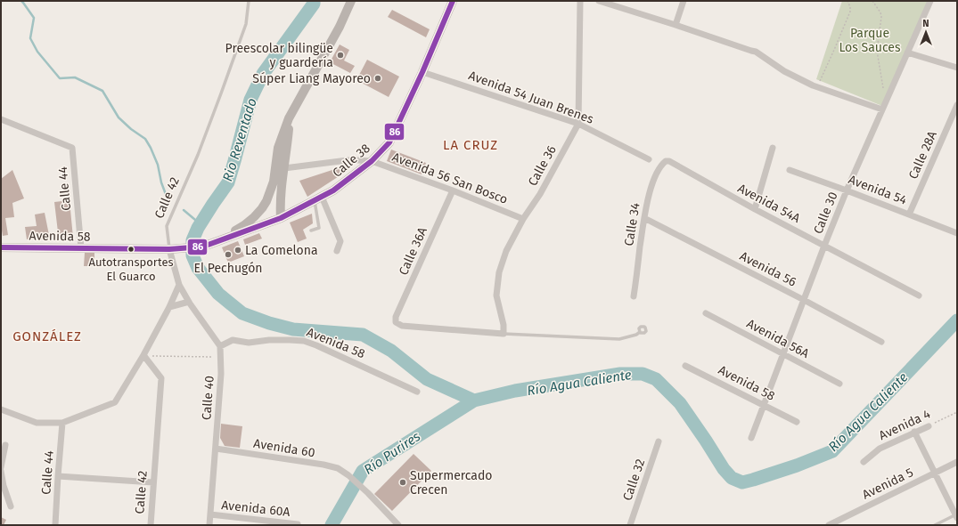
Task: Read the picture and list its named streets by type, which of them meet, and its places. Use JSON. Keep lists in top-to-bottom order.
{
  "streets": {
    "main road": ["Calle 38", "Avenida 58"],
    "street": [
      "Avenida 54 Juan Brenes",
      "Calle 28A",
      "Calle 36",
      "Avenida 56 San Bosco",
      "Calle 44",
      "Avenida 54",
      "Calle 42",
      "Avenida 54A",
      "Calle 30",
      "Calle 34",
      "Calle 36A",
      "Avenida 56",
      "Avenida 56A",
      "Calle 40",
      "Avenida 4",
      "Avenida 60",
      "Calle 32",
      "Avenida 5",
      "Avenida 60A"
    ]
  },
  "crossings": [
    ["Avenida 54 Juan Brenes", "Calle 38"],
    ["Avenida 54 Juan Brenes", "Calle 36"],
    ["Calle 28A", "Avenida 54"],
    ["Calle 38", "Avenida 56 San Bosco"],
    ["Calle 38", "Avenida 58"],
    ["Calle 36", "Avenida 56 San Bosco"],
    ["Calle 36", "Calle 36A"],
    ["Avenida 56 San Bosco", "Calle 36A"],
    ["Calle 44", "Avenida 58"],
    ["Avenida 54", "Calle 30"],
    ["Calle 42", "Avenida 58"],
    ["Avenida 54A", "Calle 30"],
    ["Avenida 54A", "Calle 34"],
    ["Calle 30", "Avenida 58"],
    ["Calle 30", "Avenida 56"],
    ["Calle 30", "Avenida 56A"],
    ["Calle 34", "Avenida 56"],
    ["Avenida 58", "Calle 40"],
    ["Calle 40", "Avenida 60"],
    ["Calle 40", "Avenida 60A"]
  ],
  "districts": ["LA CRUZ", "GONZÁLEZ"],
  "water": ["Rio Reventado", "Río Agua Caliente", "Río Purires"],
  "parks": ["Parque Los Sauces"],
  "places": [
    "Preescolar bilingüe y guardería",
    "Súper Liang Mayoreo",
    "Autotransportes El Guarco",
    "La Comelona",
    "El Pechugón",
    "Supermercado Crecen"
  ],
  "lines": ["transit line 86"],
  "north": "top"
}
